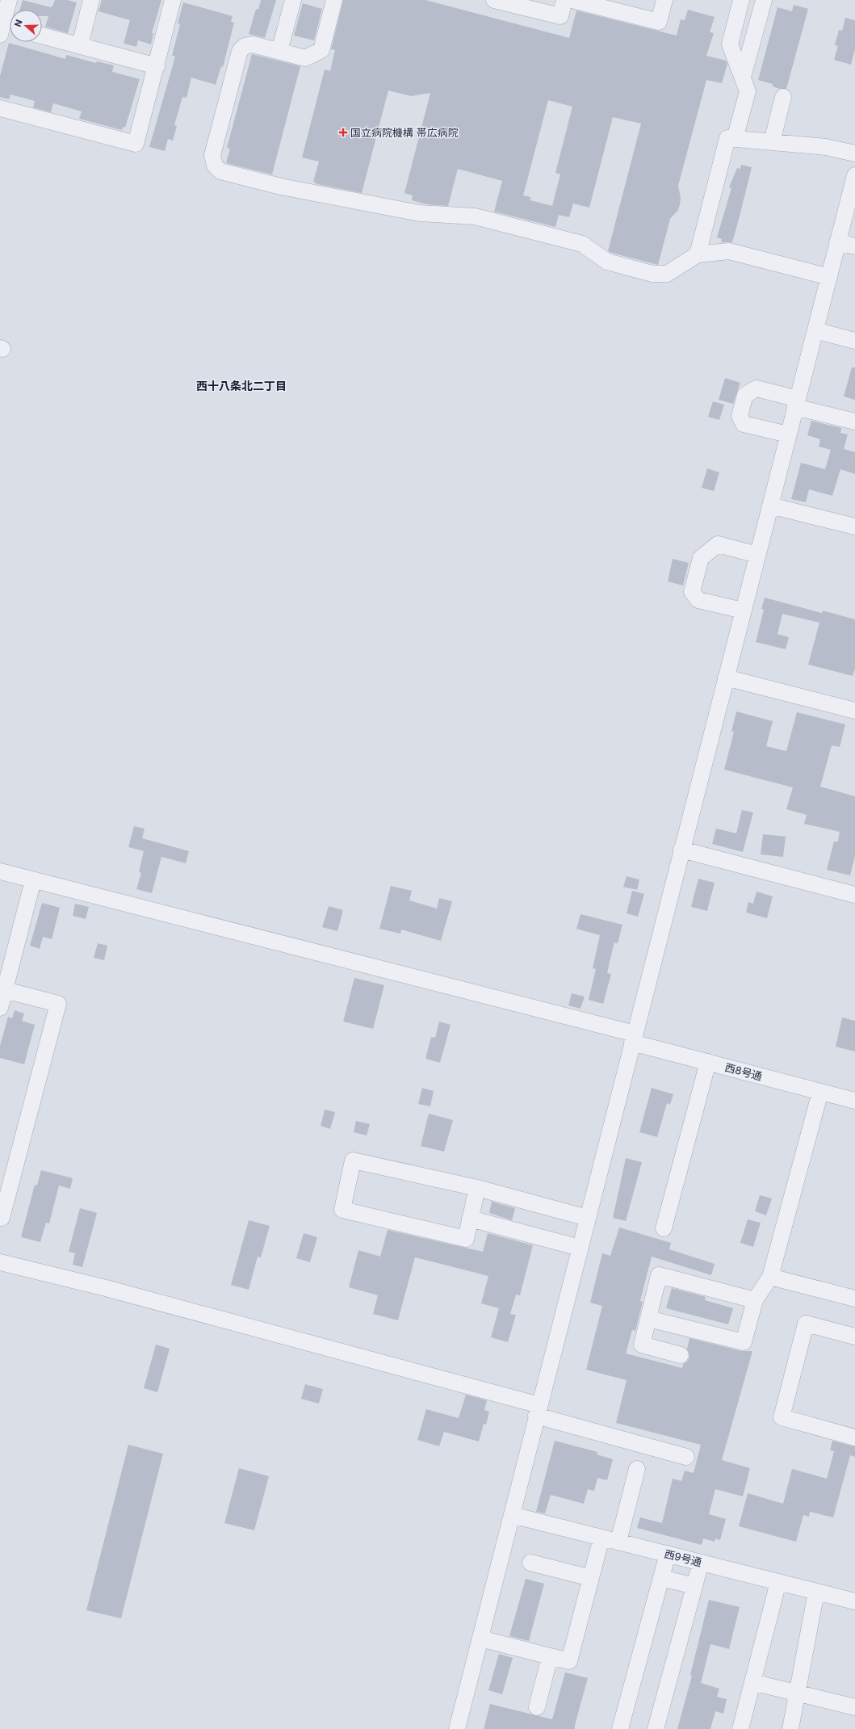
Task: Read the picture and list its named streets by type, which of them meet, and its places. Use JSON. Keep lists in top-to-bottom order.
{
  "streets": {
    "street": ["西8号通", "西9号通"]
  },
  "districts": ["西十八条北二丁目"],
  "places": {
    "health": ["国立病院機構 帯広病院"]
  },
  "north": "left"
}
